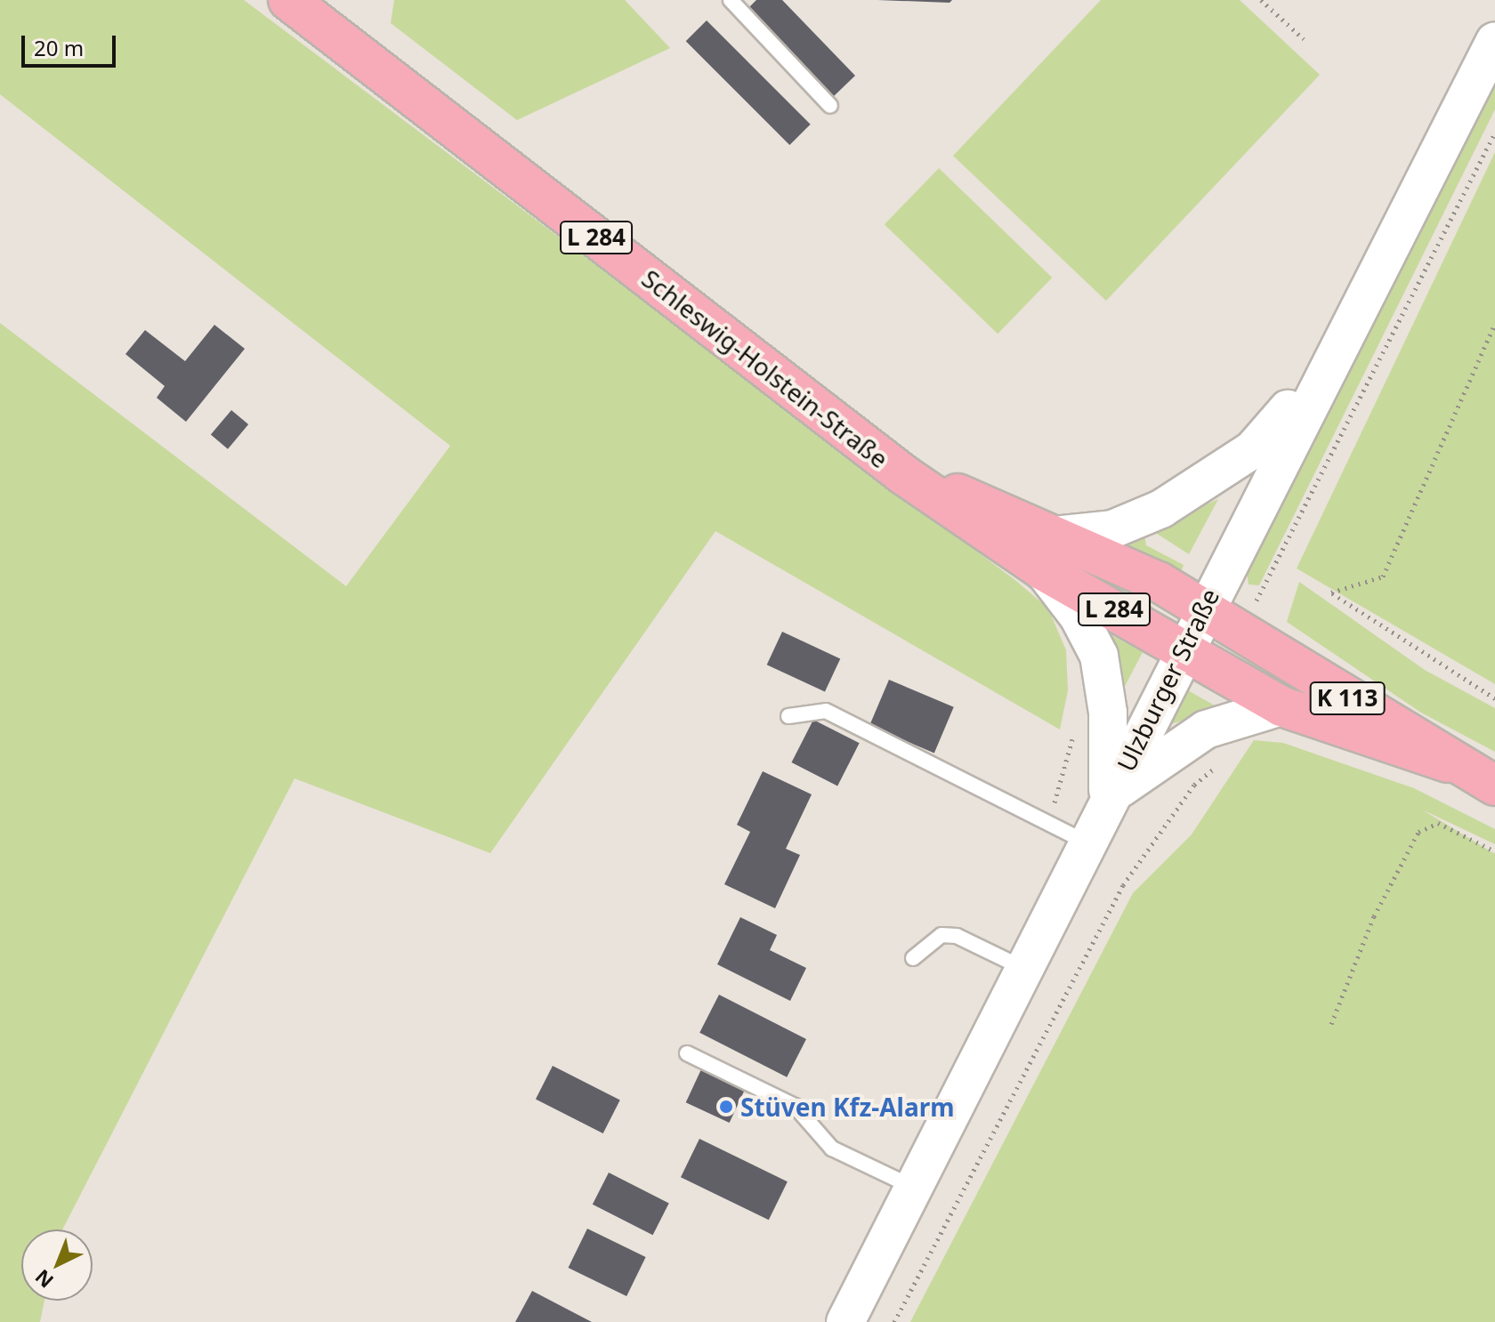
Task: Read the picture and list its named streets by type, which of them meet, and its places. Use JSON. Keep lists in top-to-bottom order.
{
  "streets": {
    "main road": [
      "L 284",
      "Schleswig-Holstein-Straße",
      "Ulzburger Straße",
      "K 113"
    ]
  },
  "crossings": [
    ["Schleswig-Holstein-Straße", "Ulzburger Straße"],
    ["Schleswig-Holstein-Straße", "K 113"],
    ["Ulzburger Straße", "K 113"]
  ],
  "places": ["Stüven Kfz-Alarm"],
  "scale_bar": "20 m",
  "north": "bottom left"
}
